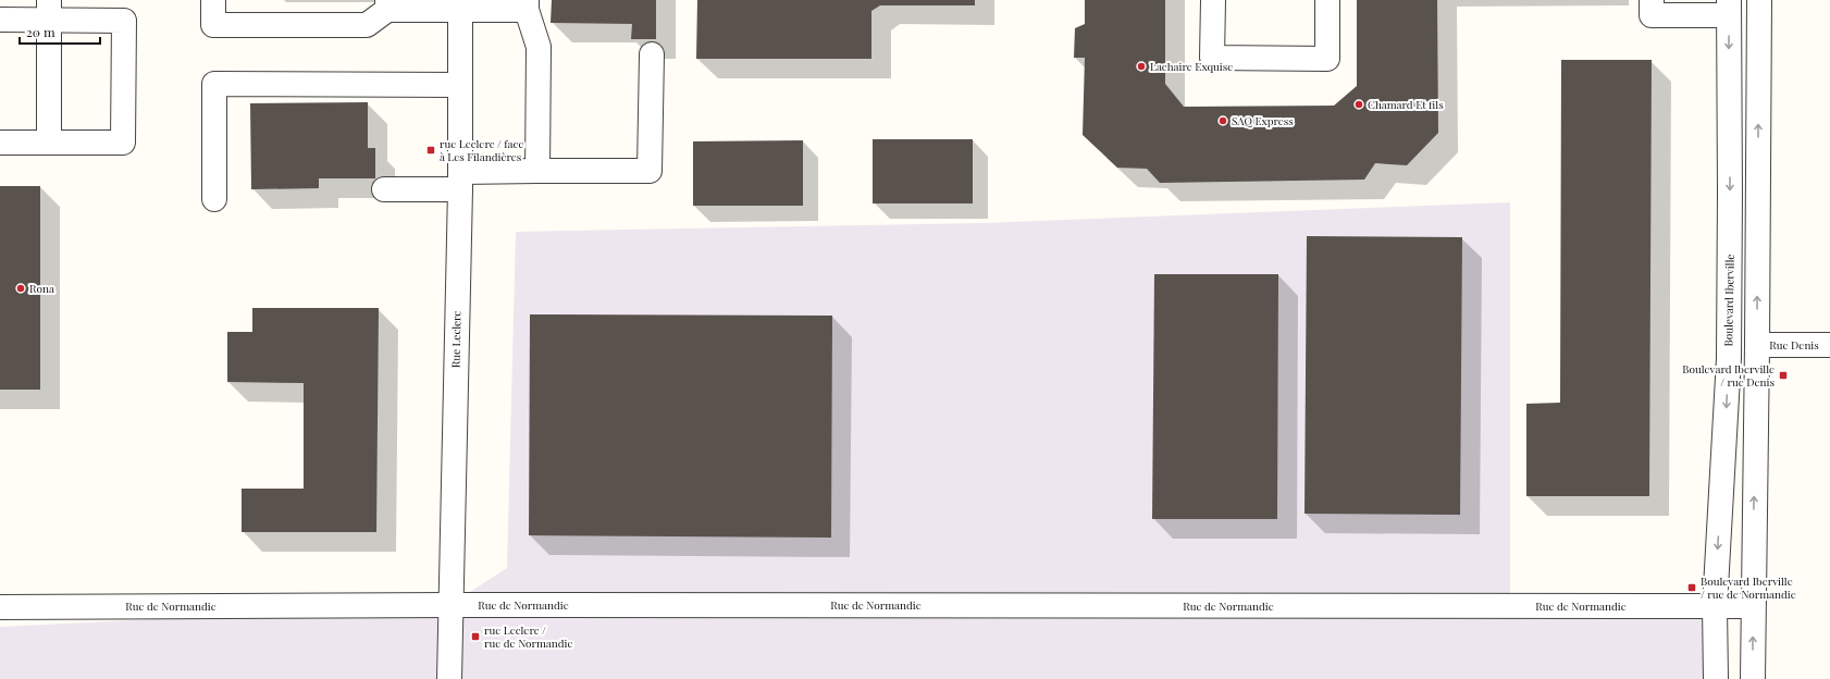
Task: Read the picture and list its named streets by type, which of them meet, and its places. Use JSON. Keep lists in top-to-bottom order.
{
  "streets": {
    "street": [
      "Boulevard Iberville",
      "Rue Leclerc",
      "Rue Denis",
      "Rue de Normandie"
    ]
  },
  "crossings": [
    ["Boulevard Iberville", "Rue de Normandie"],
    ["Rue Leclerc", "Rue de Normandie"]
  ],
  "places": {
    "other": [
      "Lachaire Exquise",
      "Chamard Et fils",
      "SAQ Express",
      "Rona"
    ],
    "transit": [
      "rue Leclerc / face à Les Filandières",
      "Boulevard Iberville / rue Denis",
      "Boulevard Iberville / rue de Normandie",
      "rue Leclerc / rue de Normandie"
    ]
  },
  "scale_bar": "20 m"
}
